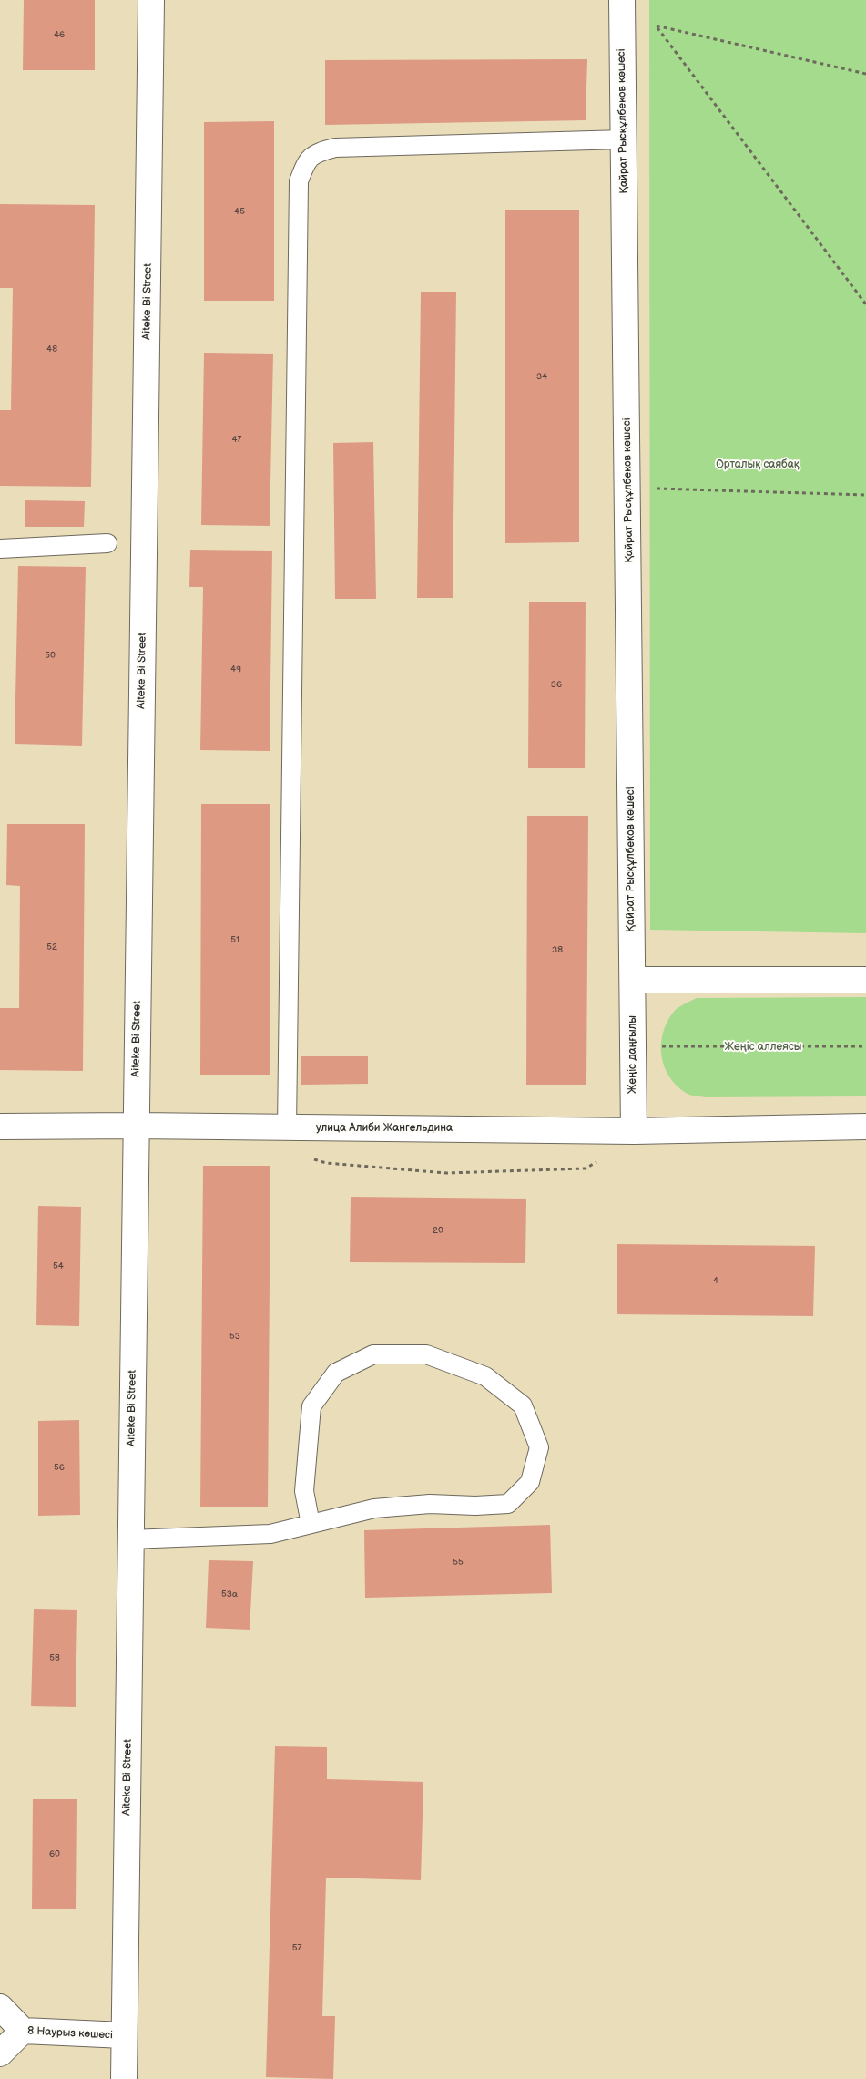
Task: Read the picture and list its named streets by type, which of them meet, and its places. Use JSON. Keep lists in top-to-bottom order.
{
  "streets": {
    "street": [
      "Қайрат Рысқұлбеков көшесі",
      "Aiteke Bi Street",
      "Жеңіс даңғылы",
      "улица Алиби Жангельдина",
      "8 Наурыз көшесі"
    ]
  },
  "crossings": [
    ["Қайрат Рысқұлбеков көшесі", "Жеңіс даңғылы"],
    ["Aiteke Bi Street", "улица Алиби Жангельдина"],
    ["Aiteke Bi Street", "8 Наурыз көшесі"],
    ["Жеңіс даңғылы", "улица Алиби Жангельдина"]
  ],
  "parks": ["Орталық саябақ", "Жеңіс аллеясы"],
  "house_numbers": [
    "46",
    "45",
    "48",
    "34",
    "47",
    "50",
    "49",
    "36",
    "51",
    "52",
    "38",
    "20",
    "54",
    "4",
    "53",
    "56",
    "55",
    "53а",
    "58",
    "60",
    "57"
  ]
}
